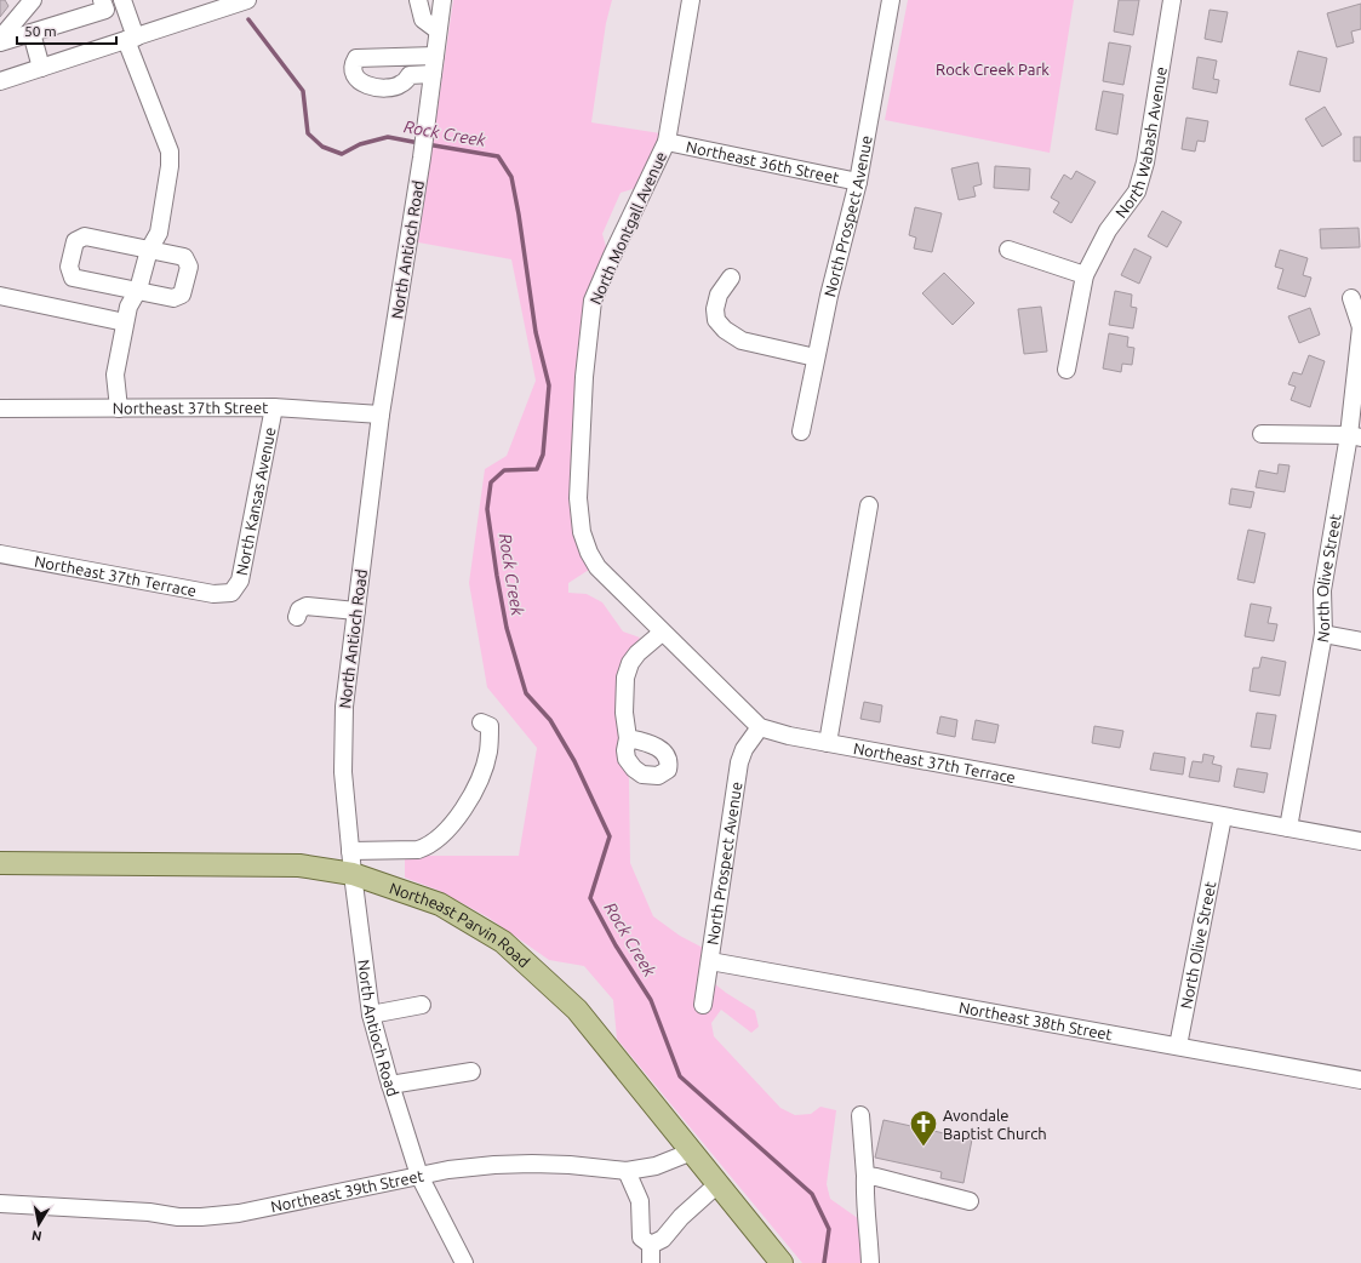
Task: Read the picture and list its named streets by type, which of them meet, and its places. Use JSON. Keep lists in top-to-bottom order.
{
  "streets": {
    "main road": ["Northeast Parvin Road"],
    "street": [
      "North Wabash Avenue",
      "Northeast 36th Street",
      "North Prospect Avenue",
      "North Montgall Avenue",
      "North Antioch Road",
      "Northeast 37th Street",
      "North Kansas Avenue",
      "Northeast 37th Terrace",
      "North Olive Street",
      "Northeast 38th Street",
      "Northeast 39th Street"
    ]
  },
  "crossings": [
    ["Northeast 36th Street", "North Prospect Avenue"],
    ["Northeast 36th Street", "North Montgall Avenue"],
    ["North Prospect Avenue", "Northeast 37th Terrace"],
    ["North Prospect Avenue", "Northeast 38th Street"],
    ["North Montgall Avenue", "Northeast 37th Terrace"],
    ["North Antioch Road", "Northeast 37th Street"],
    ["North Antioch Road", "Northeast Parvin Road"],
    ["North Antioch Road", "Northeast 39th Street"],
    ["Northeast 37th Street", "North Kansas Avenue"],
    ["North Kansas Avenue", "Northeast 37th Terrace"],
    ["Northeast 37th Terrace", "North Olive Street"],
    ["North Olive Street", "Northeast 38th Street"],
    ["Northeast Parvin Road", "Northeast 39th Street"]
  ],
  "water": ["Rock Creek"],
  "parks": ["Rock Creek Park"],
  "places": {
    "church": ["Avondale Baptist Church"]
  },
  "scale_bar": "50 m",
  "north": "bottom"
}
